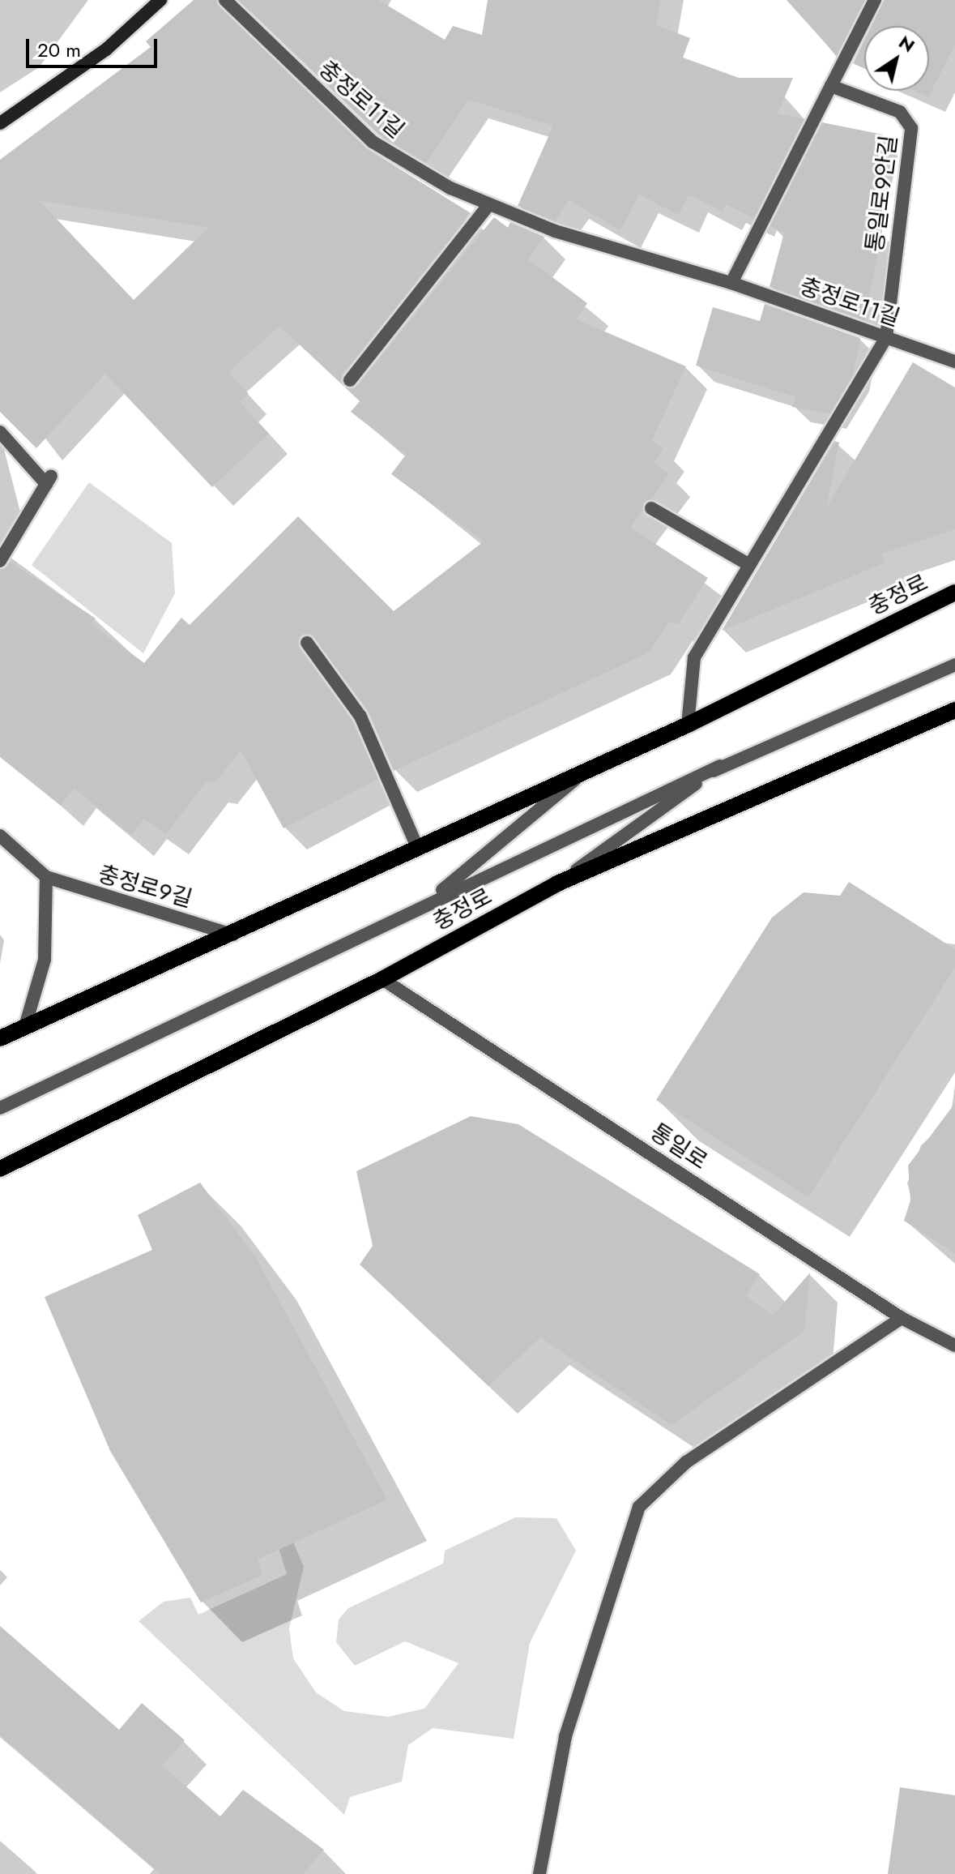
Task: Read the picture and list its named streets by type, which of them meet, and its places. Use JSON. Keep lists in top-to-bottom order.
{
  "streets": {
    "main road": ["충정로"],
    "street": [
      "충정로11길",
      "통일로9안길",
      "충정로9길",
      "통일로"
    ]
  },
  "crossings": [
    ["충정로11길", "통일로9안길"],
    ["충정로", "충정로9길"],
    ["충정로", "통일로"]
  ],
  "scale_bar": "20 m",
  "north": "top right"
}
